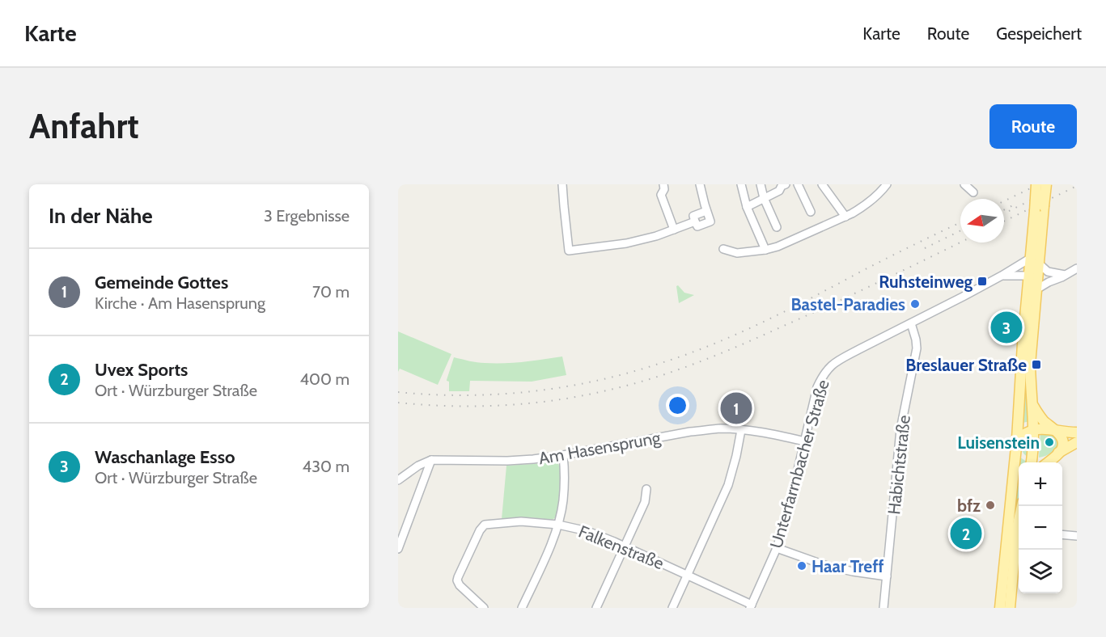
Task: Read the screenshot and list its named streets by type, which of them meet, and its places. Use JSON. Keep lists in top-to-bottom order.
{
  "streets": {
    "street": [
      "Am Hasensprung",
      "Unterfarrnbacher Straße",
      "Habichtstraße",
      "Falkenstraße"
    ]
  },
  "crossings": [
    ["Am Hasensprung", "Unterfarrnbacher Straße"],
    ["Unterfarrnbacher Straße", "Habichtstraße"],
    ["Unterfarrnbacher Straße", "Falkenstraße"]
  ],
  "places": {
    "transit": ["Ruhsteinweg", "Breslauer Straße"],
    "other": [
      "Bastel-Paradies",
      "Luisenstein",
      "bfz",
      "Haar Treff"
    ]
  },
  "north": "left",
  "page": {
    "header": "Karte",
    "nav": ["Karte", "Route", "Gespeichert"],
    "buttons": "Route",
    "title": "Anfahrt",
    "heading": ["In der Nähe", "3 Ergebnisse"],
    "list": [
      {
        "mark": "1",
        "name": "Gemeinde Gottes",
        "note": "Kirche · Am Hasensprung",
        "value": "70 m"
      },
      {
        "mark": "2",
        "name": "Uvex Sports",
        "note": "Ort · Würzburger Straße",
        "value": "400 m"
      },
      {
        "mark": "3",
        "name": "Waschanlage Esso",
        "note": "Ort · Würzburger Straße",
        "value": "430 m"
      }
    ],
    "pins": ["3", "1", "2"],
    "map_buttons": ["+", "−"]
  }
}
